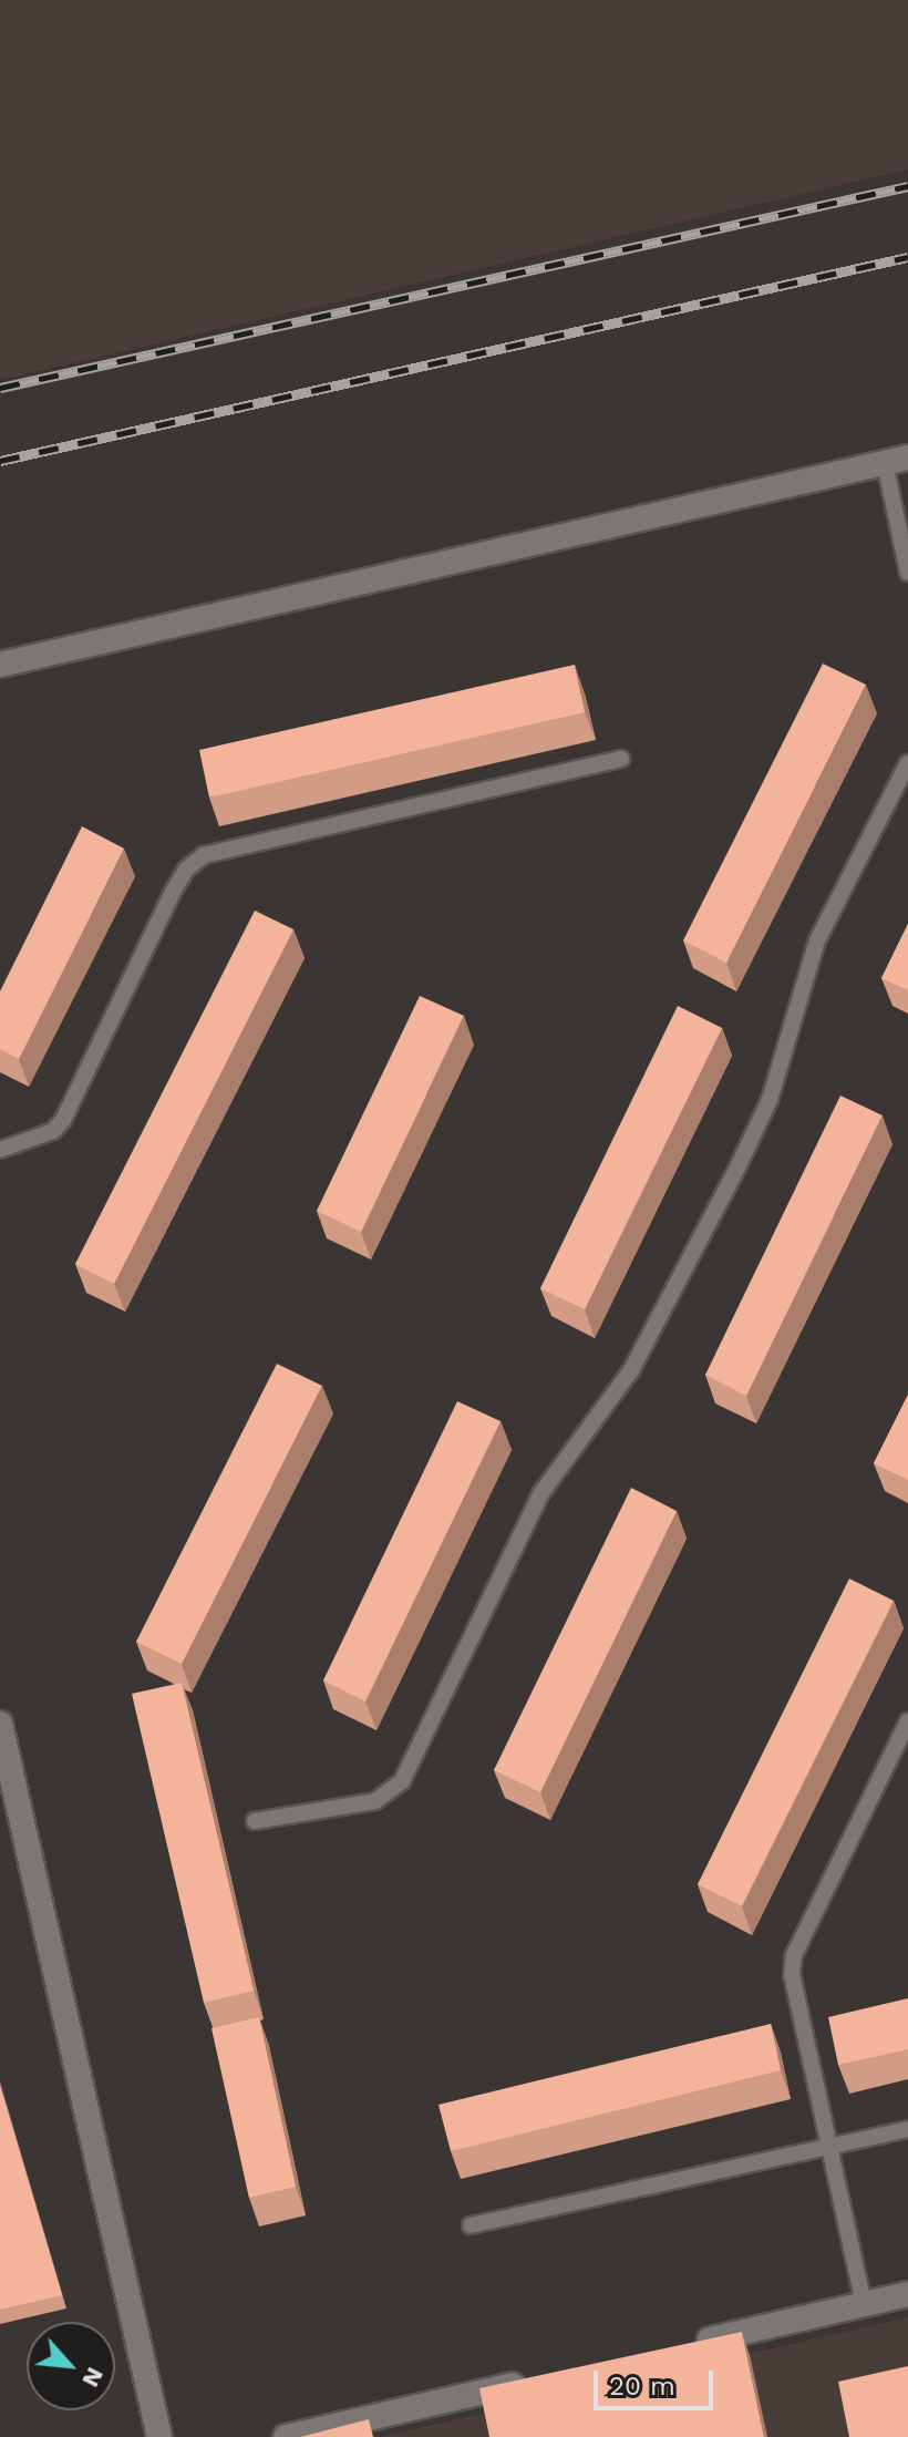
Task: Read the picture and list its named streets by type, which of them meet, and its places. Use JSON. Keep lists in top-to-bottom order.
{
  "scale_bar": "20 m",
  "north": "bottom right"
}
